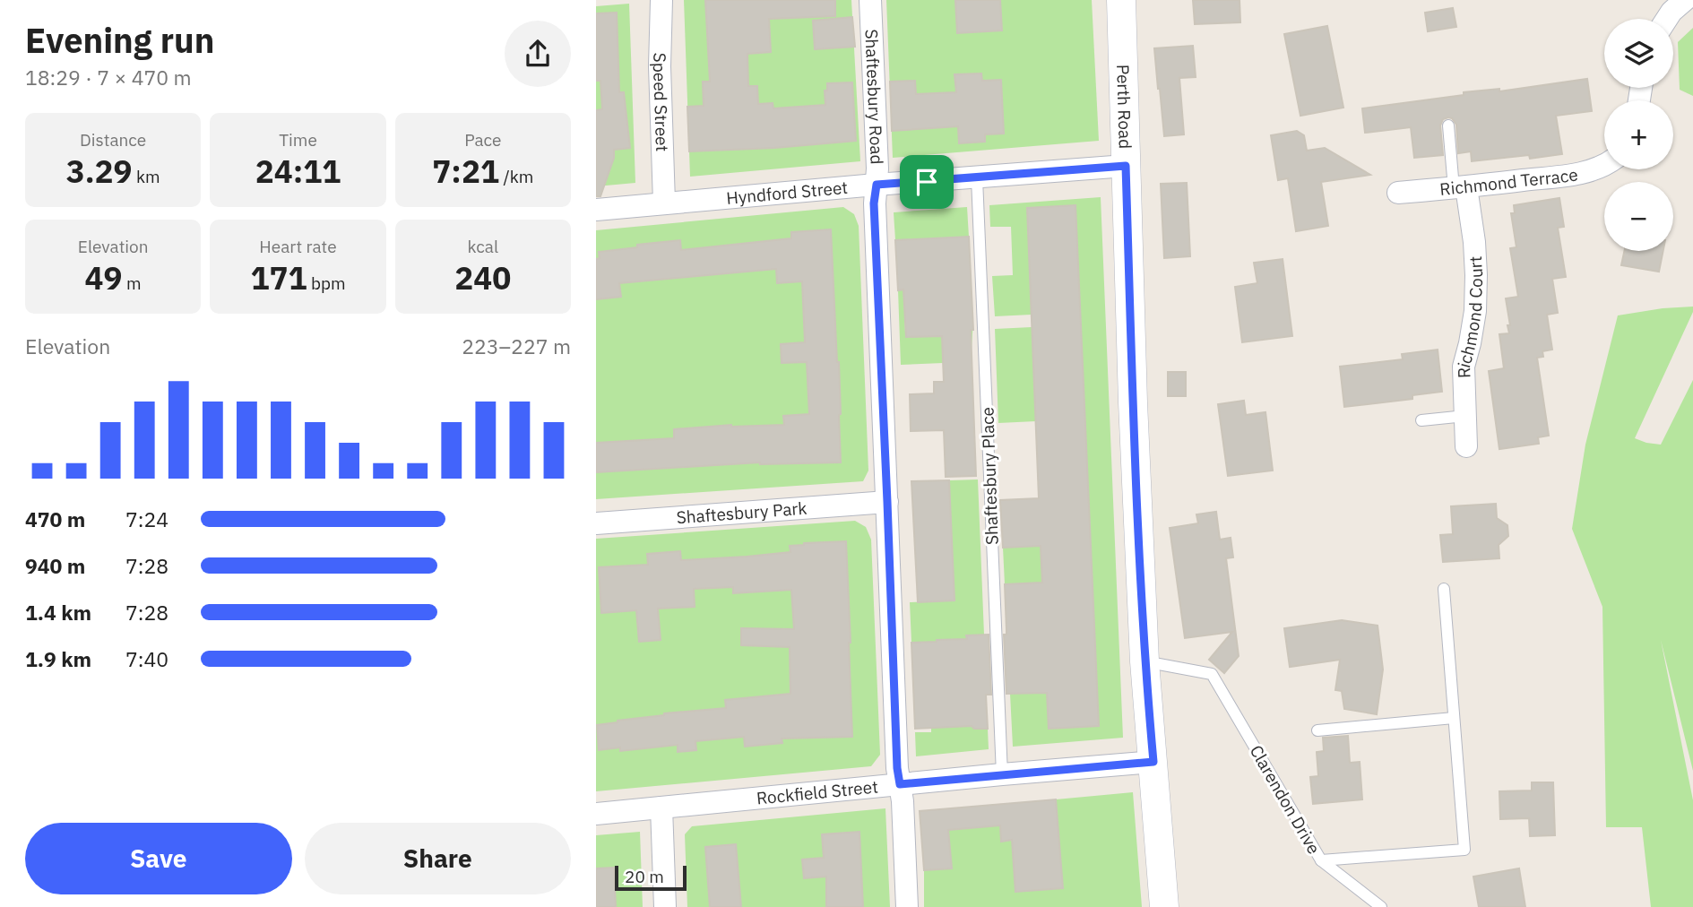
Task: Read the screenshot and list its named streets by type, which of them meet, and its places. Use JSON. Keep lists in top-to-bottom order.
{
  "streets": {
    "street": [
      "Shaftesbury Road",
      "Speed Street",
      "Perth Road",
      "Richmond Terrace",
      "Hyndford Street",
      "Richmond Court",
      "Shaftesbury Park",
      "Rockfield Street"
    ],
    "lane": ["Shaftesbury Place", "Clarendon Drive"]
  },
  "crossings": [
    ["Shaftesbury Road", "Hyndford Street"],
    ["Shaftesbury Road", "Shaftesbury Park"],
    ["Shaftesbury Road", "Rockfield Street"],
    ["Speed Street", "Hyndford Street"],
    ["Perth Road", "Hyndford Street"],
    ["Perth Road", "Rockfield Street"],
    ["Perth Road", "Clarendon Drive"],
    ["Richmond Terrace", "Richmond Court"],
    ["Hyndford Street", "Shaftesbury Place"],
    ["Shaftesbury Place", "Rockfield Street"]
  ],
  "scale_bar": "20 m",
  "page": {
    "heading": ["Evening run", "18:29 · 7 × 470 m"],
    "map_buttons": ["+", "−"],
    "stats": [
      ["Distance", "3.29 km"],
      ["Time", "24:11"],
      ["Pace", "7:21 /km"],
      ["Elevation", "49 m"],
      ["Heart rate", "171 bpm"],
      ["kcal", "240"]
    ],
    "chart": ["Elevation", "223–227 m"],
    "list": [
      {
        "name": "470 m",
        "note": "7:24"
      },
      {
        "name": "940 m",
        "note": "7:28"
      },
      {
        "name": "1.4 km",
        "note": "7:28"
      },
      {
        "name": "1.9 km",
        "note": "7:40"
      }
    ],
    "buttons": ["Save", "Share"],
    "scale": "20 m"
  }
}
